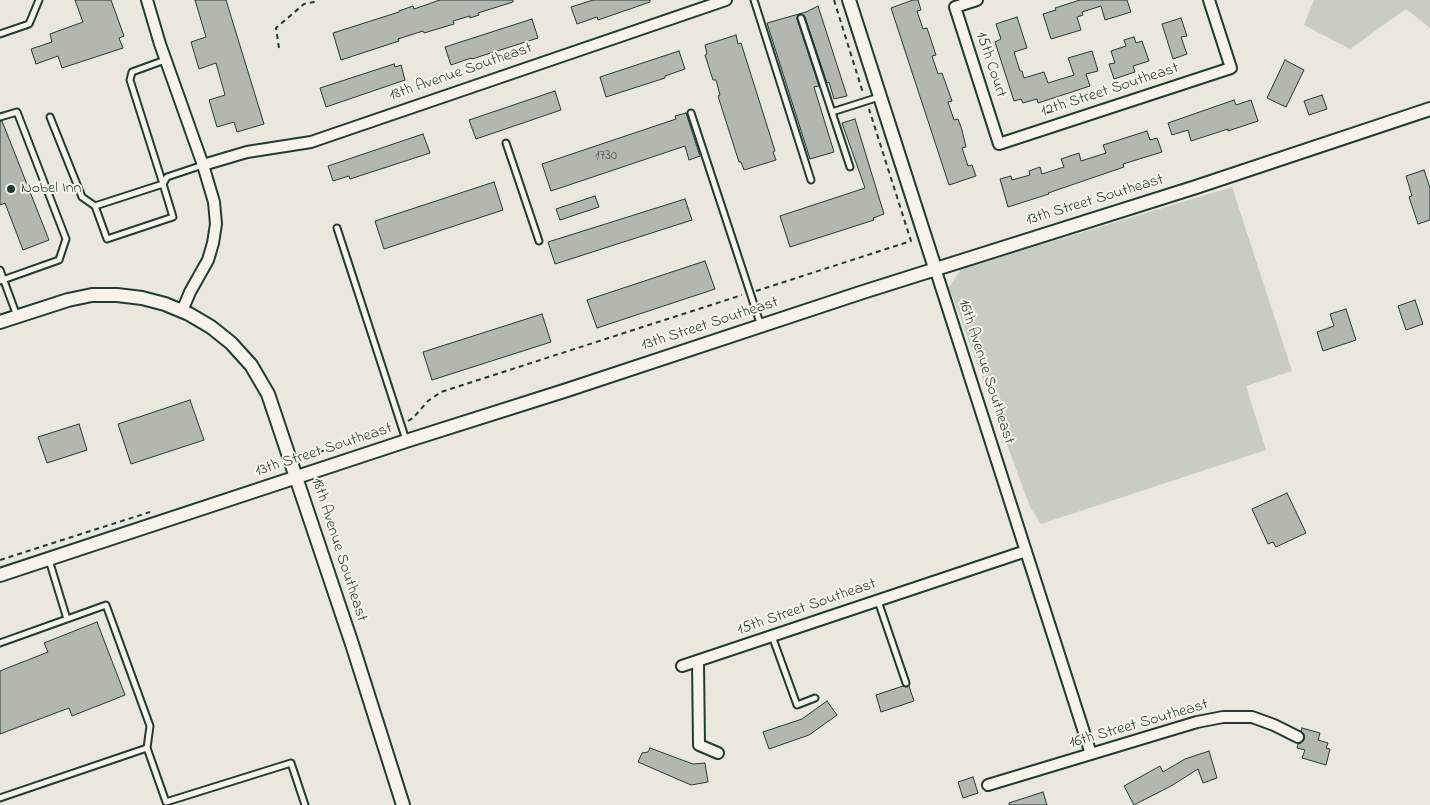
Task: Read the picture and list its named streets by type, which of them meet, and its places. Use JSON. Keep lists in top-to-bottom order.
{
  "streets": {
    "street": [
      "15th Court",
      "18th Avenue Southeast",
      "12th Street Southeast",
      "13th Street Southeast",
      "16th Avenue Southeast",
      "15th Street Southeast",
      "16th Street Southeast"
    ]
  },
  "crossings": [
    ["15th Court", "12th Street Southeast"],
    ["18th Avenue Southeast", "13th Street Southeast"],
    ["13th Street Southeast", "16th Avenue Southeast"],
    ["16th Avenue Southeast", "15th Street Southeast"],
    ["16th Avenue Southeast", "16th Street Southeast"]
  ],
  "places": ["Nobel Inn"],
  "house_numbers": ["1730"]
}
